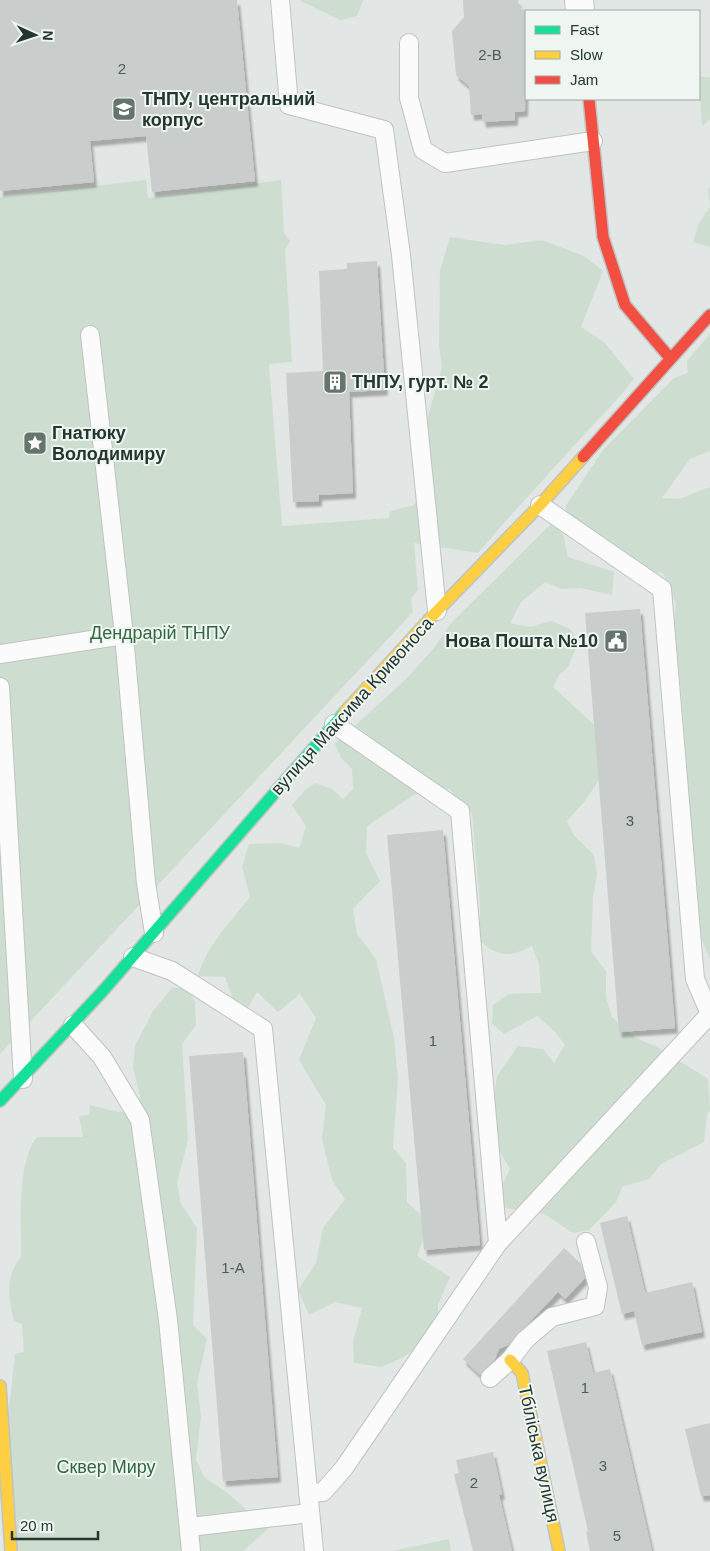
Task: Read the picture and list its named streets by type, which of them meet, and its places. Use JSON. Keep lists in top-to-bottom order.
{
  "streets": {
    "main road": ["вулиця Максима Кривоноса", "Тбіліська вулиця"]
  },
  "parks": ["Дендрарій ТНПУ", "Сквер Миру"],
  "places": {
    "school or university": ["ТНПУ, центральний корпус"],
    "building": ["ТНПУ, гурт. № 2"],
    "place": ["Гнатюку Володимиру"],
    "public building": ["Нова Пошта №10"]
  },
  "house_numbers": [
    "2-В",
    "2",
    "3",
    "1",
    "1-А",
    "1",
    "3",
    "2",
    "5"
  ],
  "legend": ["Fast", "Slow", "Jam"],
  "scale_bar": "20 m",
  "north": "right"
}
